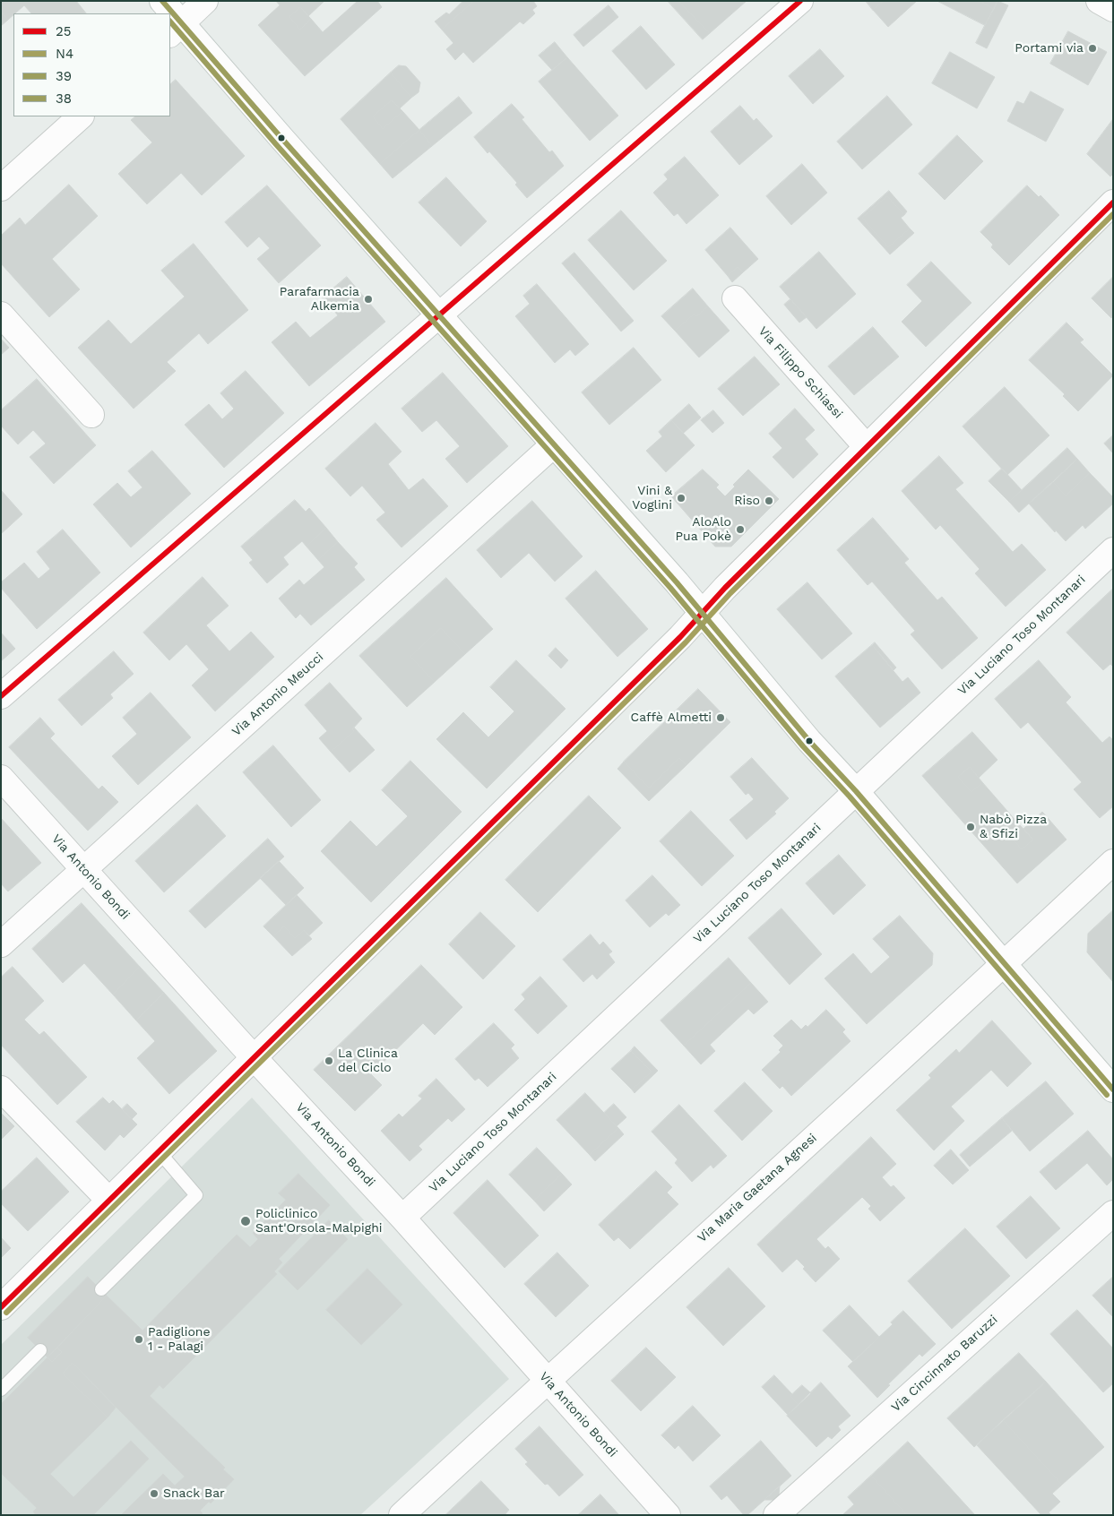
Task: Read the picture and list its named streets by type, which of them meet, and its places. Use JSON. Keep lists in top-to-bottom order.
{
  "streets": {
    "street": [
      "Via Filippo Schiassi",
      "Via Luciano Toso Montanari",
      "Via Antonio Meucci",
      "Via Antonio Bondi",
      "Via Maria Gaetana Agnesi",
      "Via Cincinnato Baruzzi"
    ]
  },
  "crossings": [
    ["Via Luciano Toso Montanari", "Via Antonio Bondi"],
    ["Via Antonio Meucci", "Via Antonio Bondi"],
    ["Via Antonio Bondi", "Via Maria Gaetana Agnesi"]
  ],
  "places": [
    "Portami via",
    "Parafarmacia Alkemia",
    "Vini & Voglini",
    "Riso",
    "AloAlo Pua Pokè",
    "Caffè Almetti",
    "Nabò Pizza & Sfizi",
    "La Clinica del Ciclo",
    "Policlinico Sant'Orsola-Malpighi",
    "Padiglione 1 - Palagi",
    "Snack Bar"
  ],
  "lines": [
    "transit line 25",
    "transit line 39",
    "transit line 38",
    "transit line N4"
  ],
  "legend": [
    "25",
    "N4",
    "39",
    "38"
  ]
}
